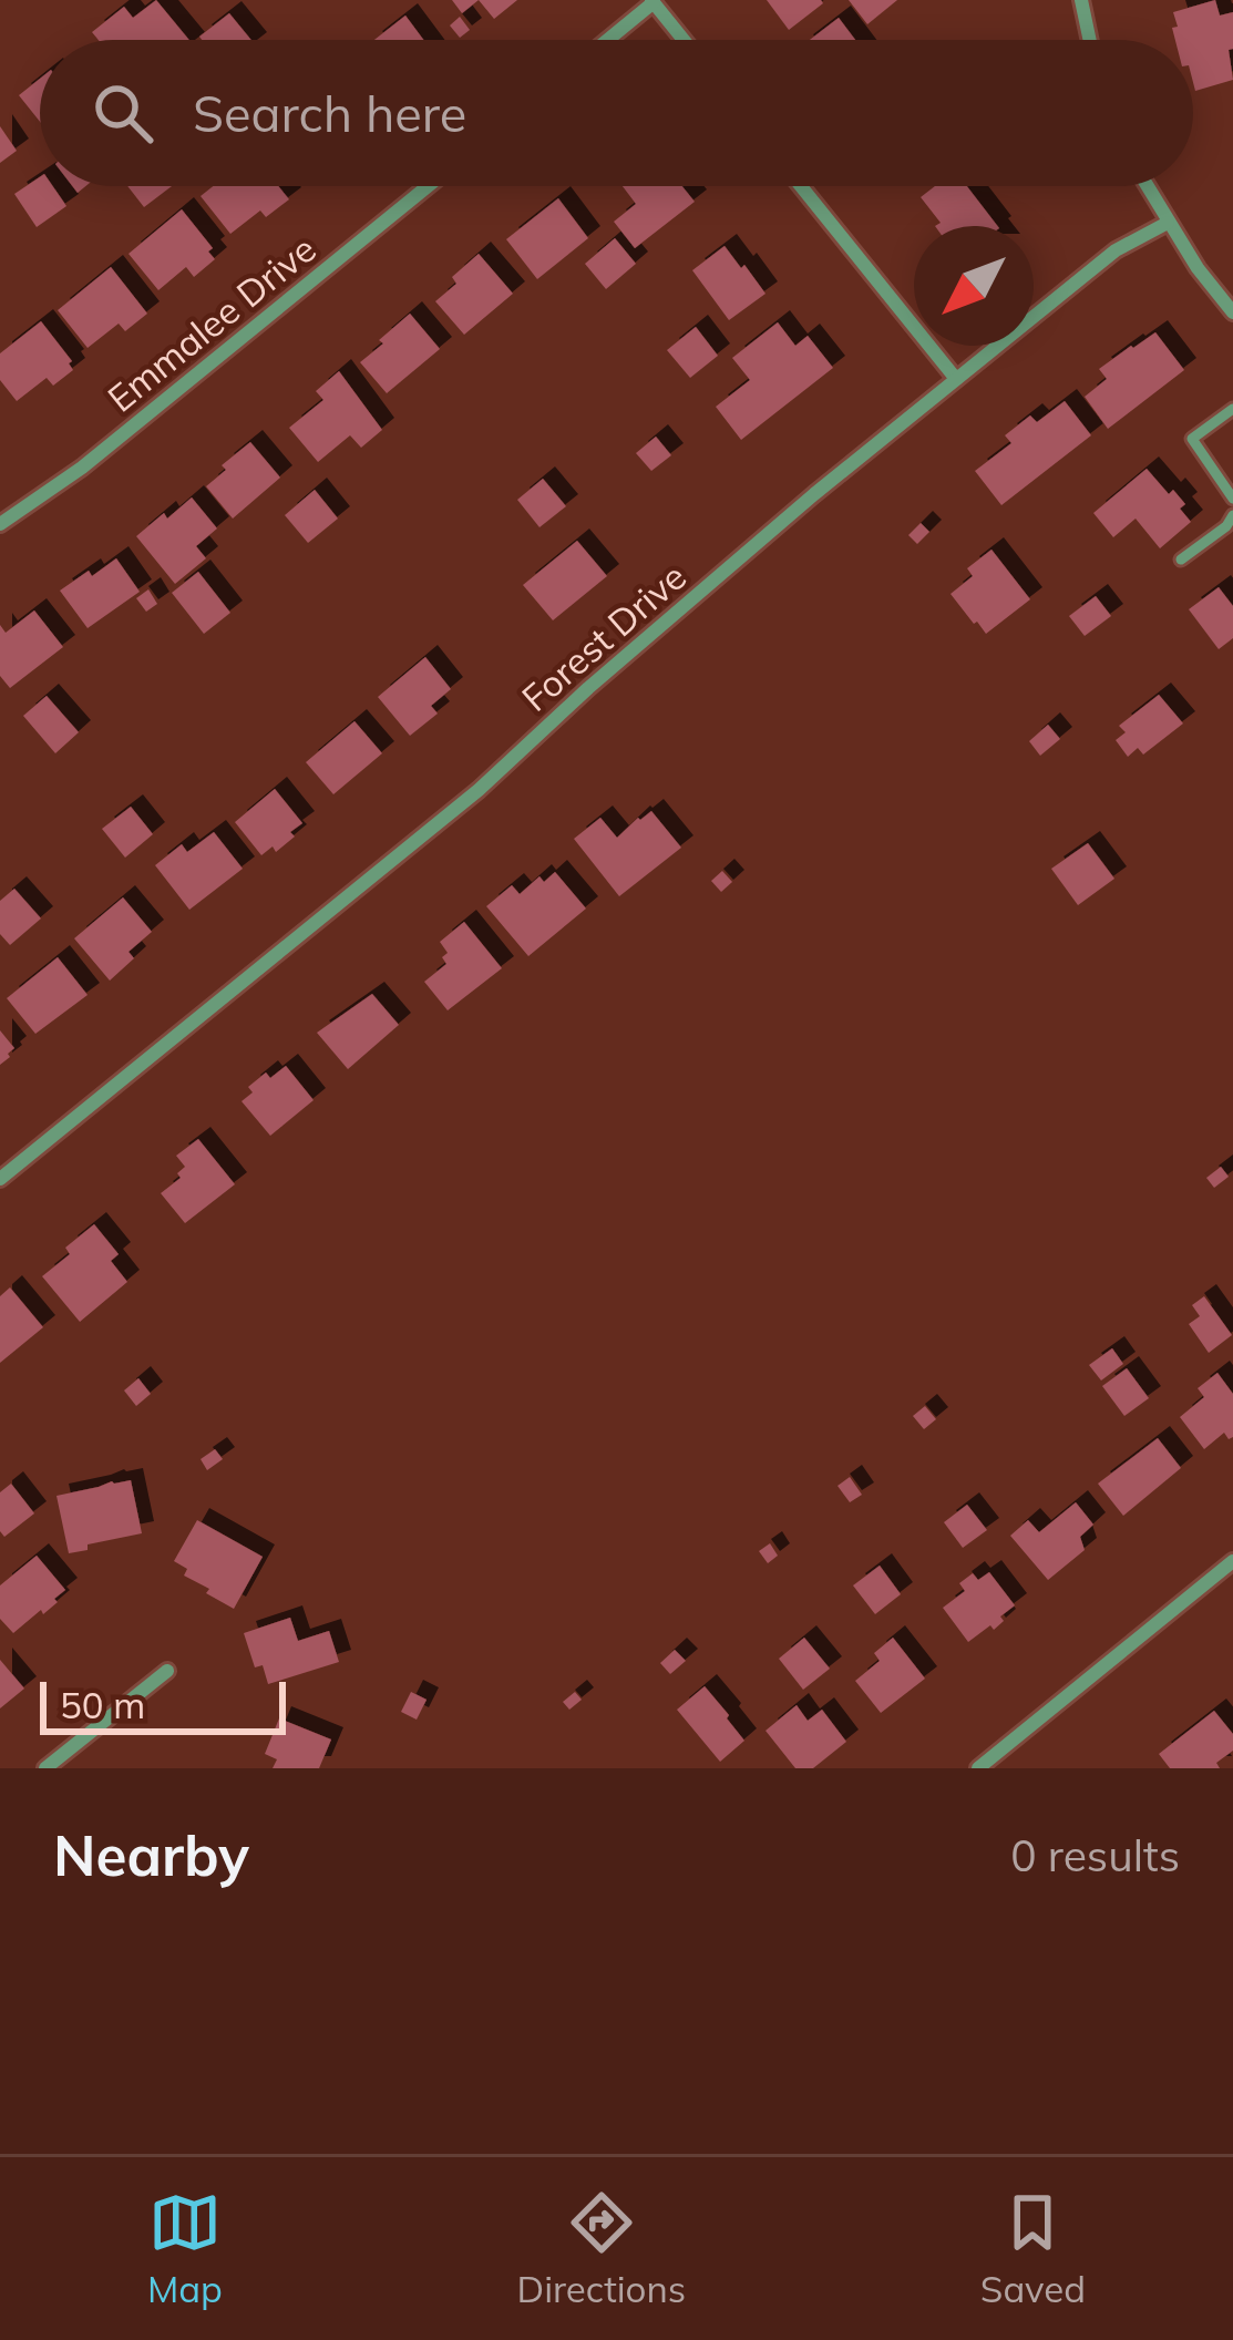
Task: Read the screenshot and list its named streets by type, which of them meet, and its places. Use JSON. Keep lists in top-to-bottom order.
{
  "streets": {
    "street": ["Emmalee Drive", "Forest Drive"]
  },
  "scale_bar": "50 m",
  "north": "bottom left",
  "page": {
    "search": "Search here",
    "scale": "50 m",
    "heading": ["Nearby", "0 results"],
    "nav": ["Map", "Directions", "Saved"]
  }
}
